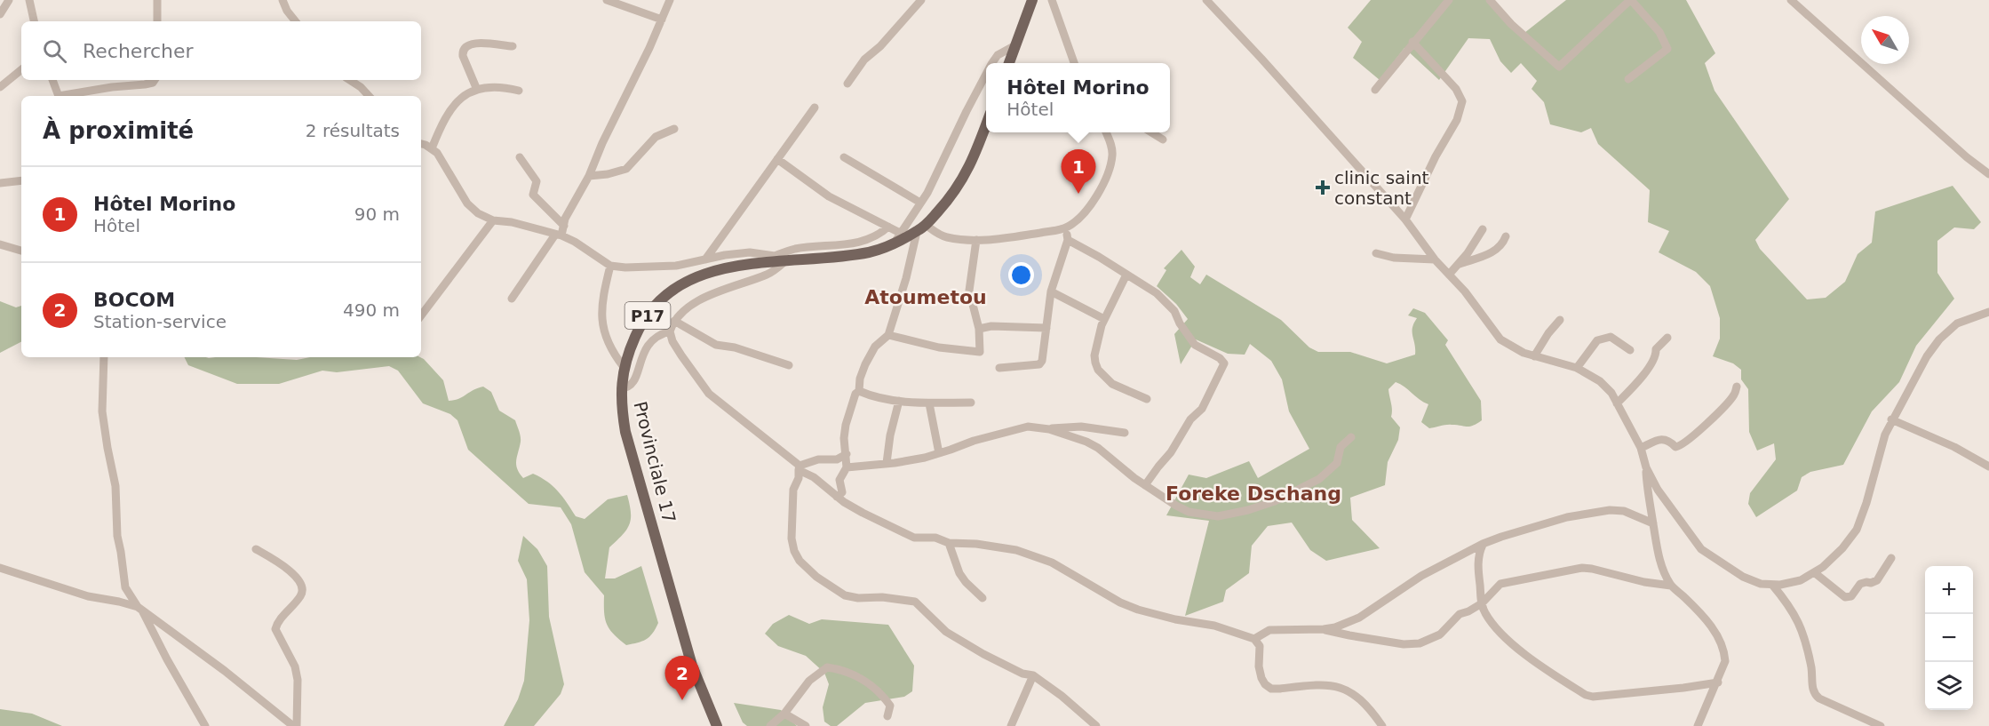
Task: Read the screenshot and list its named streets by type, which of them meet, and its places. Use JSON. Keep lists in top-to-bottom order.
{
  "streets": {
    "main road": ["P17", "Provinciale 17"]
  },
  "districts": ["Atoumetou", "Foreke Dschang"],
  "places": {
    "health": ["clinic saint constant"]
  },
  "north": "top left",
  "page": {
    "search": "Rechercher",
    "popup": ["Hôtel Morino", "Hôtel"],
    "heading": ["À proximité", "2 résultats"],
    "pins": ["1", "2"],
    "list": [
      {
        "mark": "1",
        "name": "Hôtel Morino",
        "note": "Hôtel",
        "value": "90 m"
      },
      {
        "mark": "2",
        "name": "BOCOM",
        "note": "Station-service",
        "value": "490 m"
      }
    ],
    "map_buttons": ["+", "−"]
  }
}
